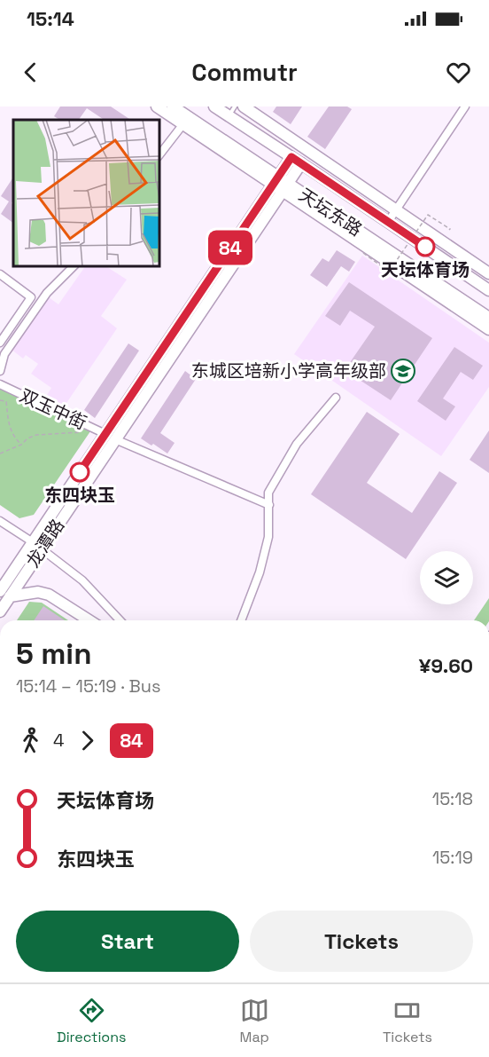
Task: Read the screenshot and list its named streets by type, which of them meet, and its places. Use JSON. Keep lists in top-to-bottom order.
{
  "streets": {
    "street": ["天坛东路", "双玉中街", "龙潭路"]
  },
  "crossings": [
    ["天坛东路", "龙潭路"],
    ["双玉中街", "龙潭路"]
  ],
  "places": {
    "other": ["天坛体育场", "东四块玉"],
    "school or university": ["东城区培新小学高年级部"]
  },
  "lines": ["bus line 84"],
  "page": {
    "status": "15:14",
    "header": "Commutr",
    "on_map": "84",
    "heading": ["5 min", "15:14 – 15:19 · Bus", "¥9.60"],
    "legs": ["4", "84"],
    "list": [
      {
        "name": "天坛体育场",
        "value": "15:18"
      },
      {
        "name": "东四块玉",
        "value": "15:19"
      }
    ],
    "buttons": ["Start", "Tickets"],
    "tabs": ["Directions", "Map", "Tickets"]
  }
}
